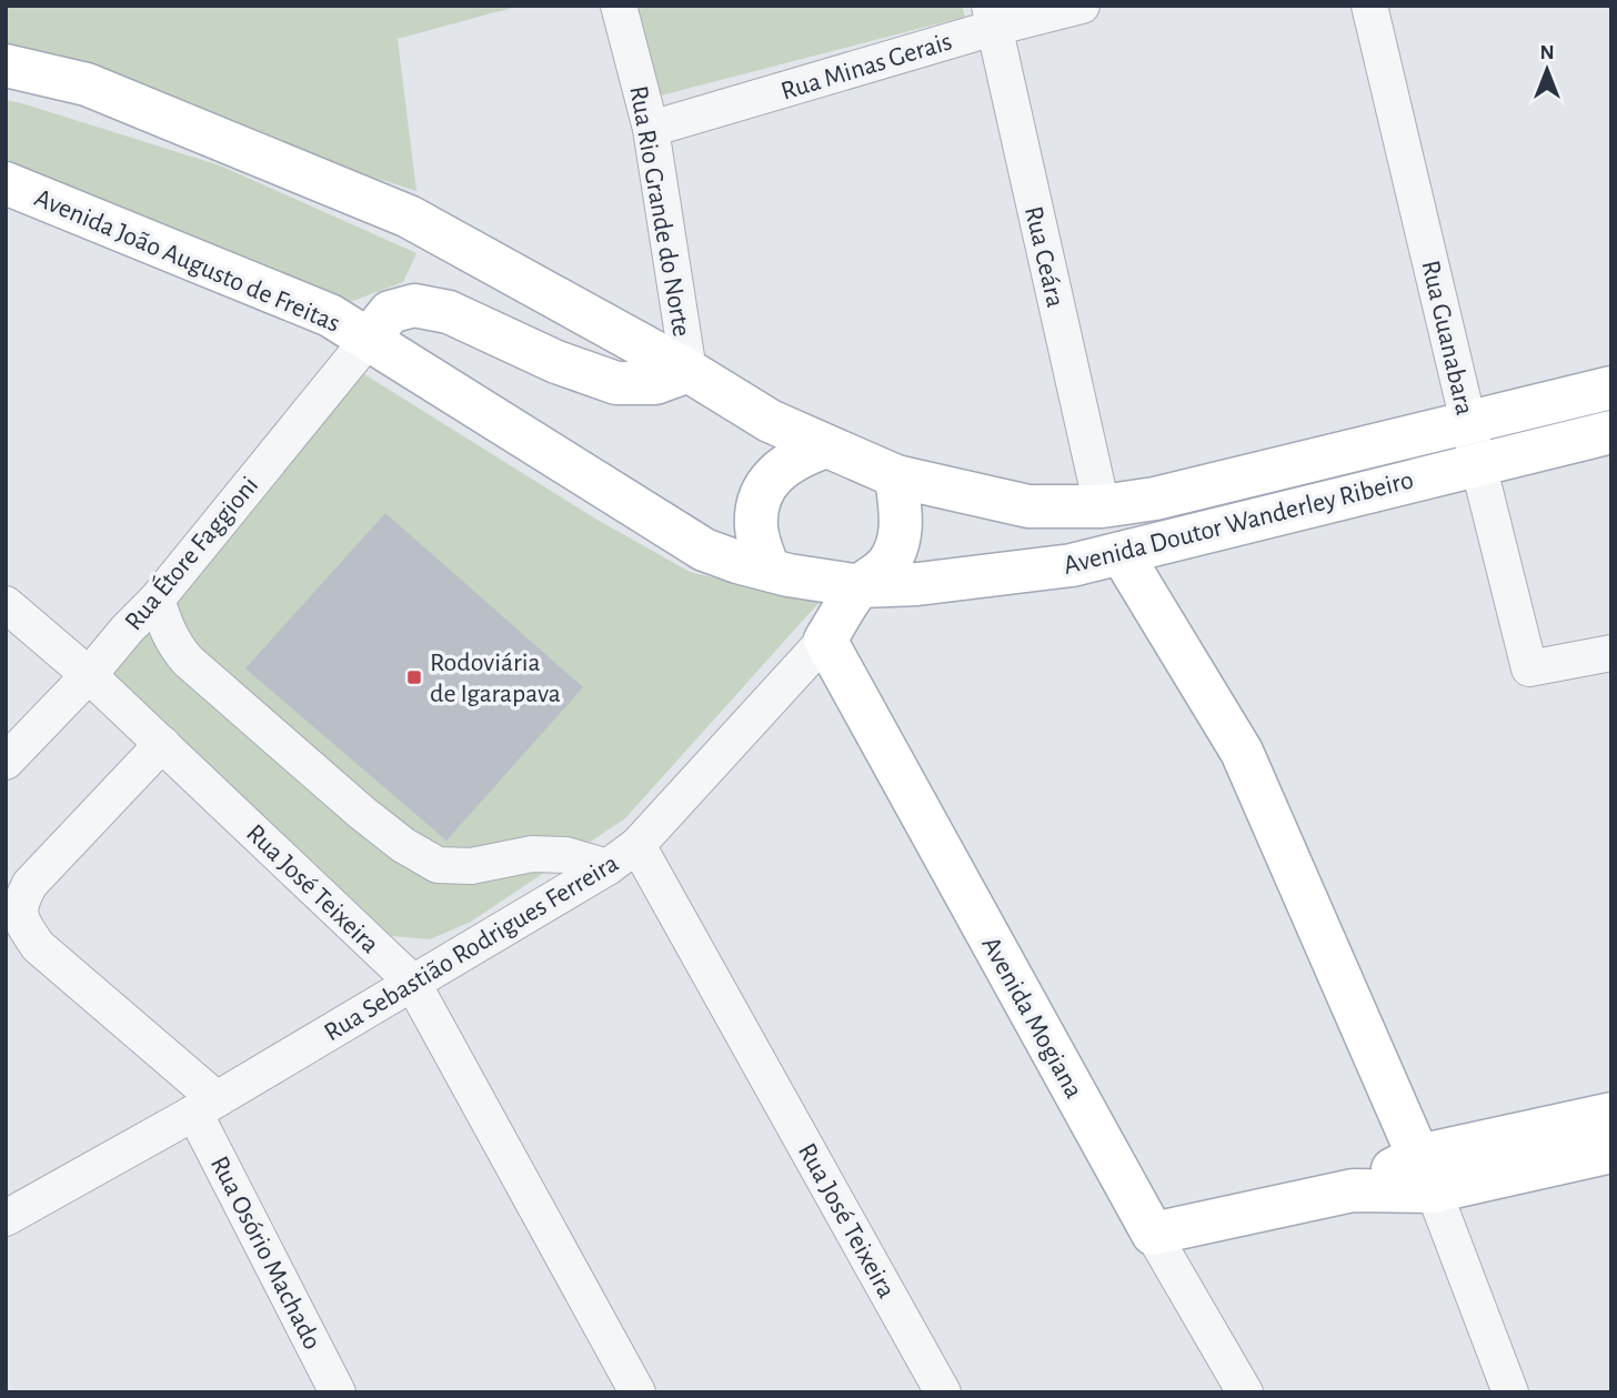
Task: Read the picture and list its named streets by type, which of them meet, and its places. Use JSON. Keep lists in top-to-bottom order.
{
  "streets": {
    "main road": [
      "Avenida João Augusto de Freitas",
      "Avenida Doutor Wanderley Ribeiro",
      "Rua Sebastião Rodrigues Ferreira",
      "Avenida Mogiana"
    ],
    "street": [
      "Rua Minas Gerais",
      "Rua Rio Grande do Norte",
      "Rua Ceára",
      "Rua Guanabara",
      "Rua Étore Faggioni",
      "Rua José Teixeira",
      "Rua Osório Machado"
    ]
  },
  "crossings": [
    ["Rua Minas Gerais", "Rua Rio Grande do Norte"],
    ["Rua Minas Gerais", "Rua Ceára"],
    ["Rua Ceára", "Avenida Doutor Wanderley Ribeiro"],
    ["Avenida João Augusto de Freitas", "Avenida Doutor Wanderley Ribeiro"],
    ["Avenida João Augusto de Freitas", "Rua Étore Faggioni"],
    ["Avenida João Augusto de Freitas", "Rua Sebastião Rodrigues Ferreira"],
    ["Rua Guanabara", "Avenida Doutor Wanderley Ribeiro"],
    ["Avenida Doutor Wanderley Ribeiro", "Rua Sebastião Rodrigues Ferreira"],
    ["Rua Étore Faggioni", "Rua José Teixeira"],
    ["Rua José Teixeira", "Rua Sebastião Rodrigues Ferreira"],
    ["Rua Sebastião Rodrigues Ferreira", "Avenida Mogiana"],
    ["Rua Sebastião Rodrigues Ferreira", "Rua Osório Machado"]
  ],
  "places": {
    "transit": ["Rodoviária de Igarapava"]
  },
  "north": "top"
}
